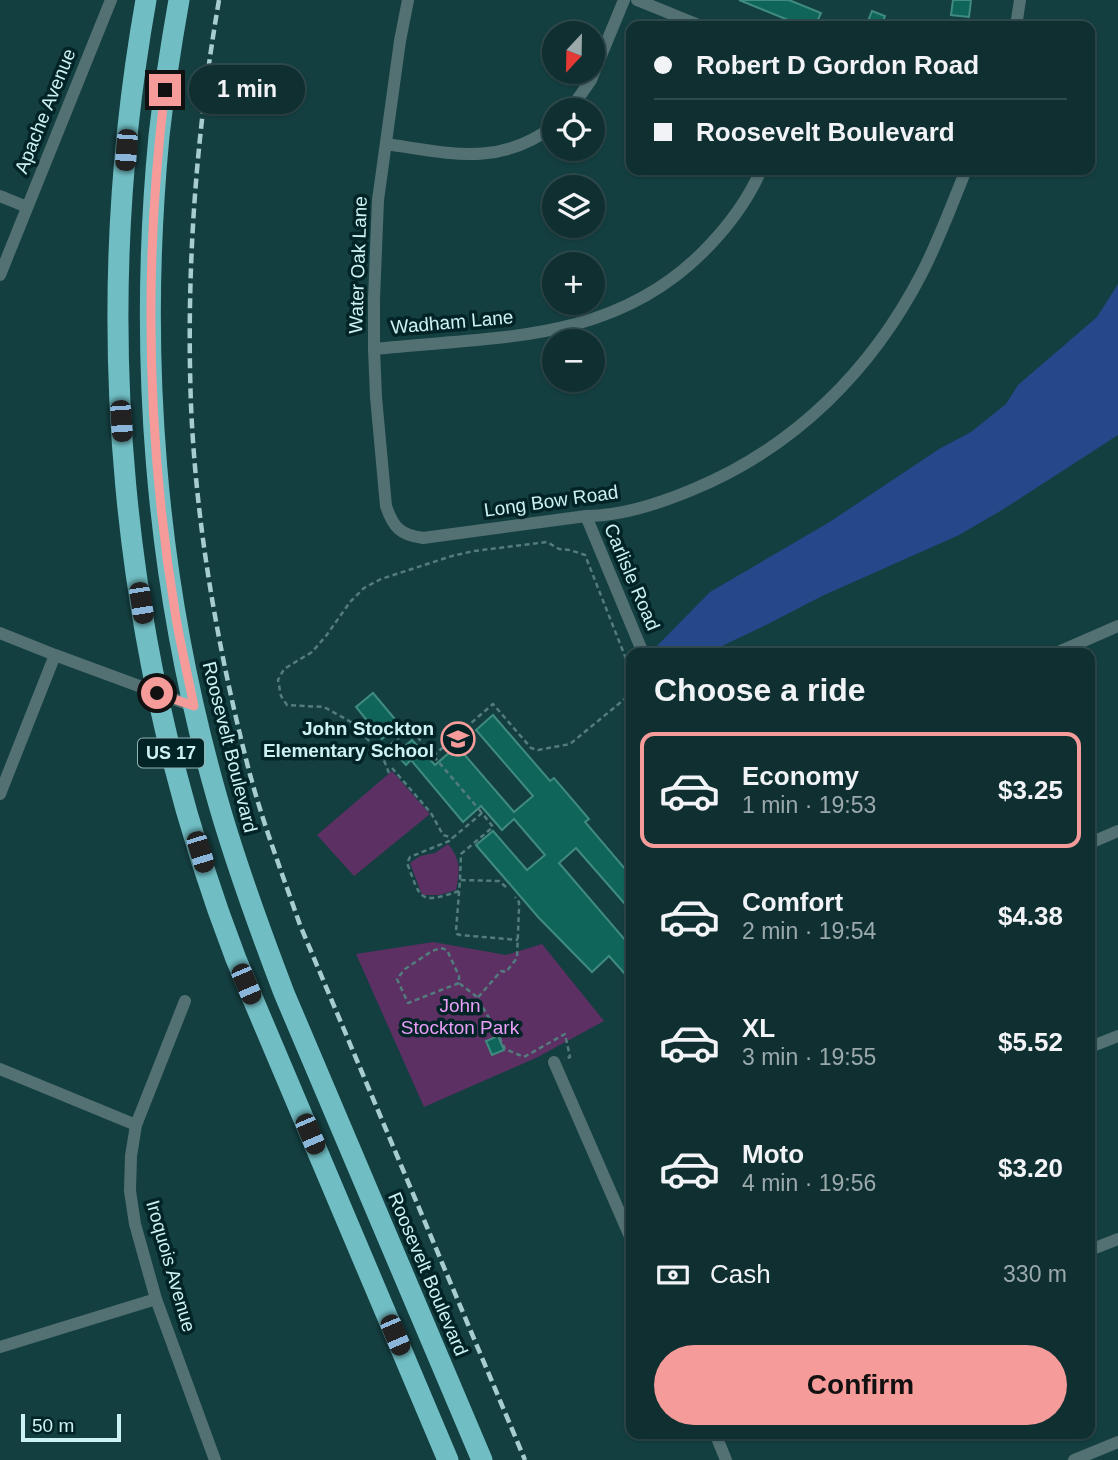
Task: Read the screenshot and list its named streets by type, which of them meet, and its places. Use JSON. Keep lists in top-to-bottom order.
{
  "streets": {
    "highway": ["Roosevelt Boulevard", "US 17"],
    "street": [
      "Apache Avenue",
      "Water Oak Lane",
      "Wadham Lane",
      "Long Bow Road",
      "Carlisle Road",
      "Iroquois Avenue"
    ]
  },
  "crossings": [
    ["Water Oak Lane", "Wadham Lane"],
    ["Water Oak Lane", "Long Bow Road"],
    ["Long Bow Road", "Carlisle Road"]
  ],
  "parks": ["John Stockton Park"],
  "places": {
    "school or university": ["John Stockton Elementary School"]
  },
  "scale_bar": "50 m",
  "north": "bottom",
  "page": {
    "map_buttons": ["+", "−"],
    "banner": ["Robert D Gordon Road", "Roosevelt Boulevard"],
    "bubble": "1 min",
    "heading": "Choose a ride",
    "list": [
      {
        "name": "Economy",
        "note": "1 min · 19:53",
        "value": "$3.25"
      },
      {
        "name": "Comfort",
        "note": "2 min · 19:54",
        "value": "$4.38"
      },
      {
        "name": "XL",
        "note": "3 min · 19:55",
        "value": "$5.52"
      },
      {
        "name": "Moto",
        "note": "4 min · 19:56",
        "value": "$3.20"
      }
    ],
    "pay": ["Cash", "330 m"],
    "buttons": "Confirm",
    "scale": "50 m"
  }
}
